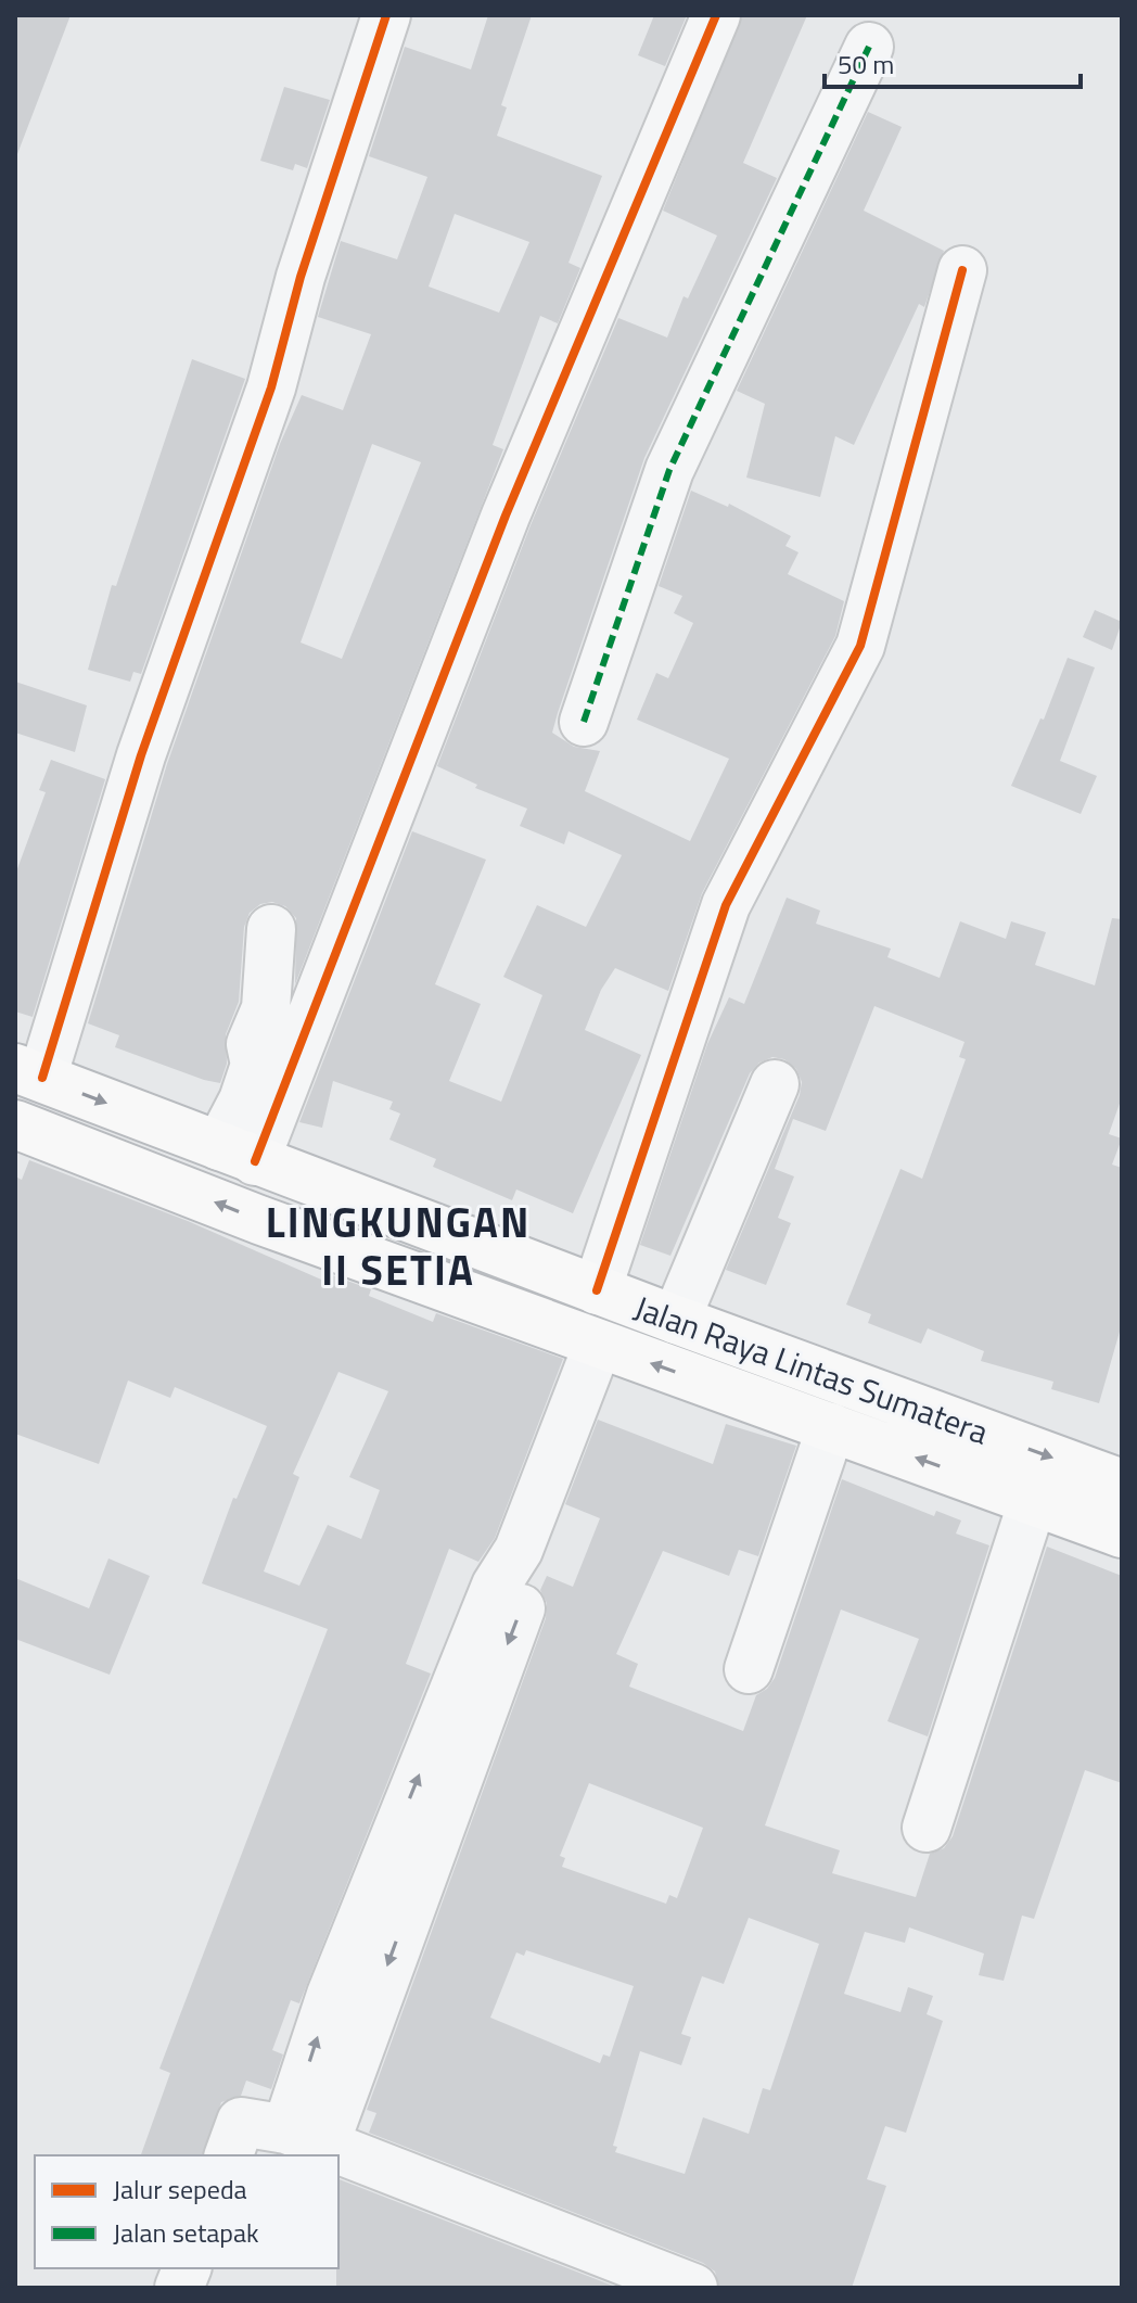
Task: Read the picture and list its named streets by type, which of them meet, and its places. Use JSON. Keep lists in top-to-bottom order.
{
  "streets": {
    "highway": ["Jalan Raya Lintas Sumatera"]
  },
  "districts": ["LINGKUNGAN II SETIA"],
  "legend": ["Jalur sepeda", "Jalan setapak"],
  "scale_bar": "50 m"
}
